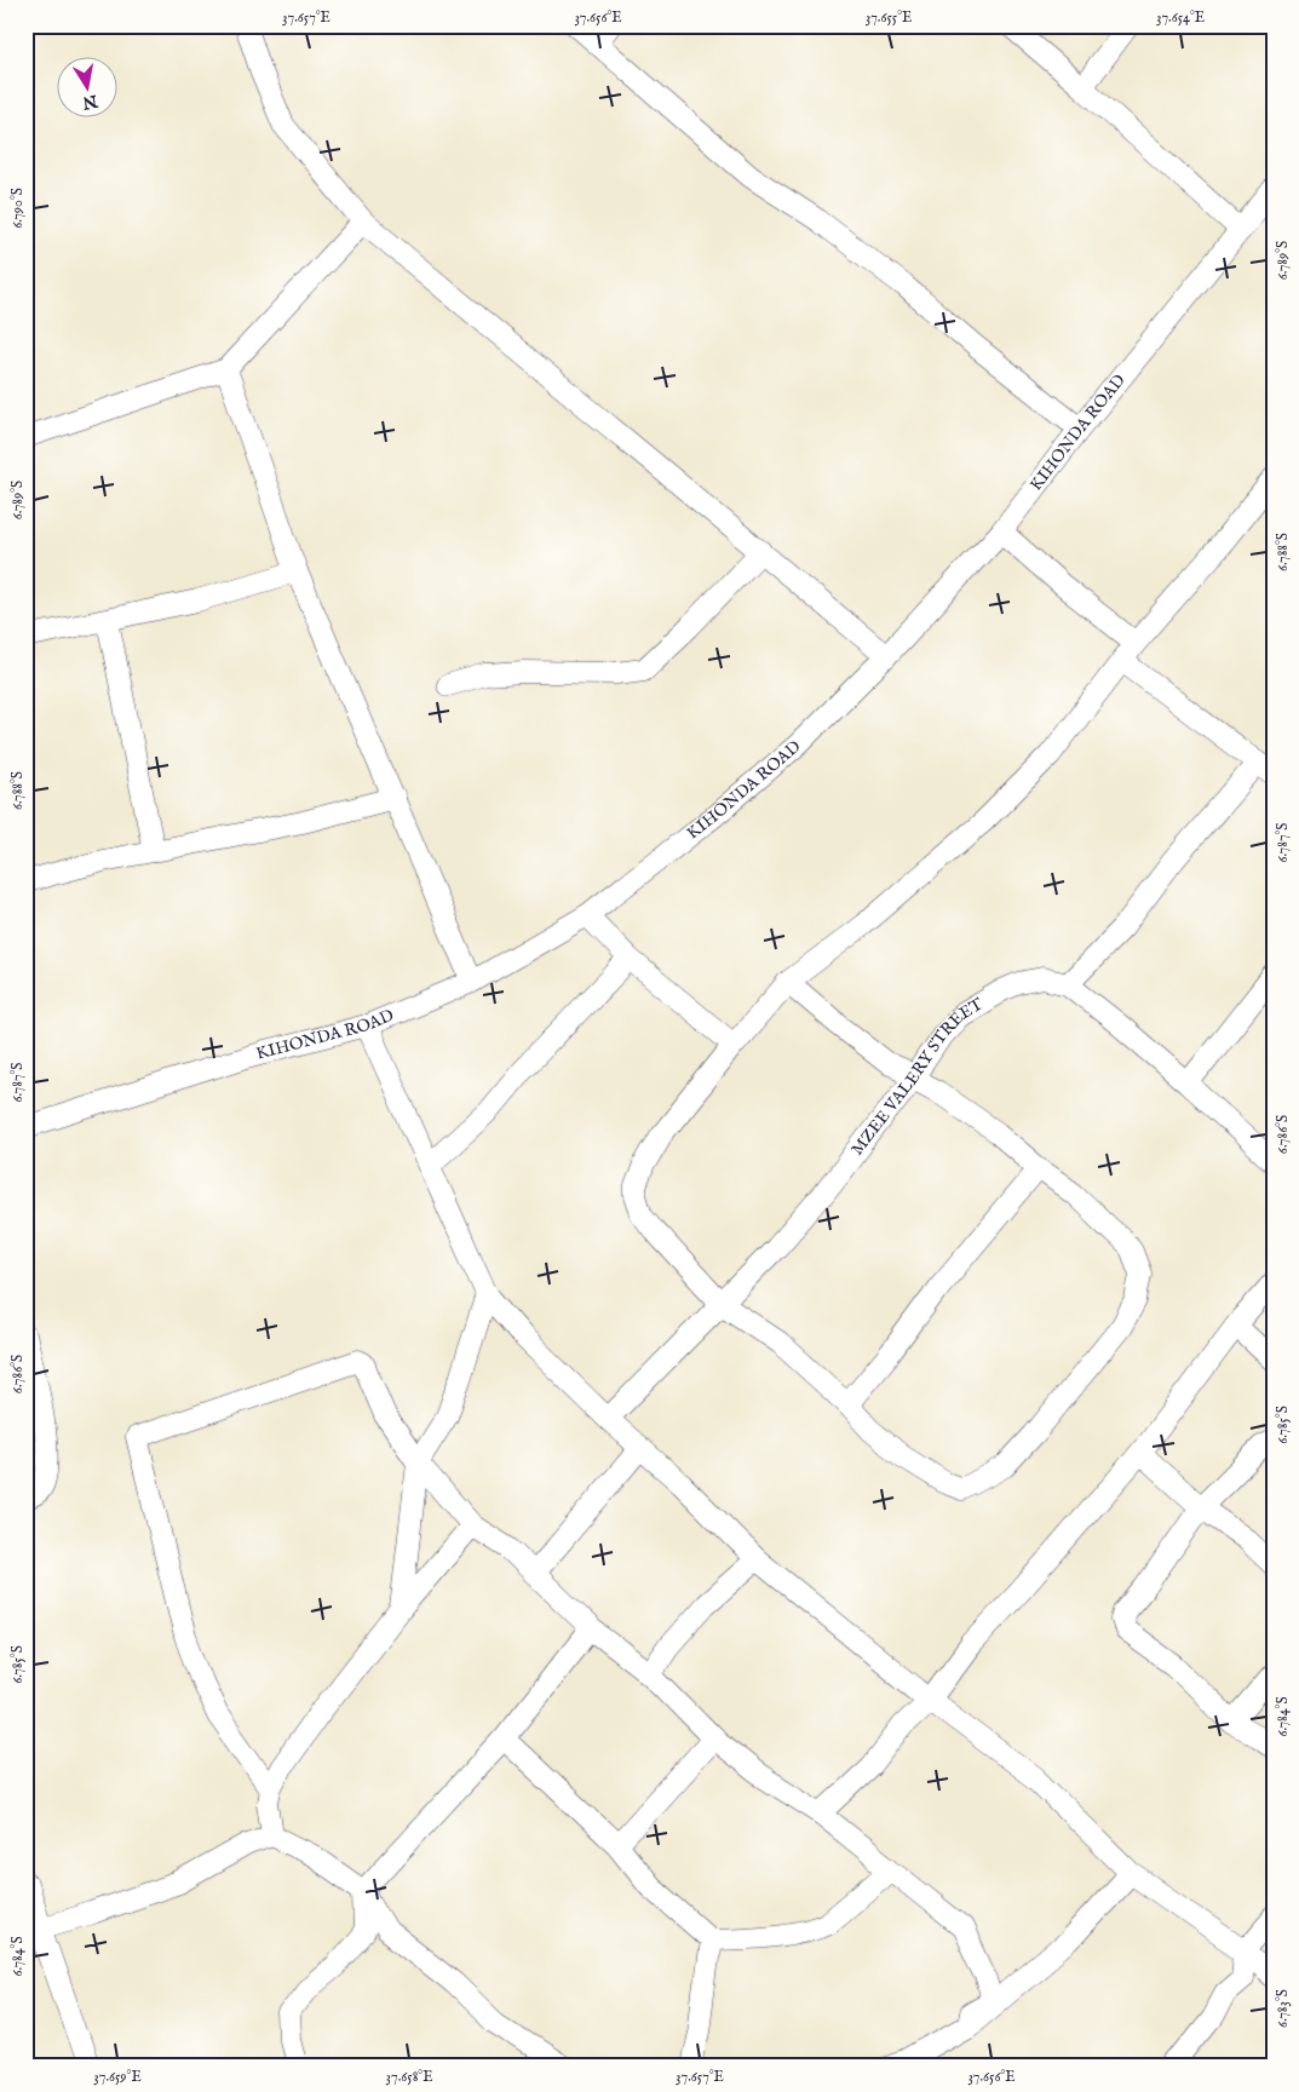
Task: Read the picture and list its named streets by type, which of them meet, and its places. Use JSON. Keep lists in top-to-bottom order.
{
  "streets": {
    "street": ["KIHONDA ROAD", "MZEE VALERY STREET"]
  },
  "north": "bottom",
  "coordinates": [
    "37.657°E",
    "37.656°E",
    "37.655°E",
    "37.654°E",
    "6.790°S",
    "6.789°S",
    "6.788°S",
    "6.787°S",
    "6.786°S",
    "6.785°S",
    "6.784°S",
    "6.783°S",
    "37.659°E",
    "37.658°E"
  ]
}
